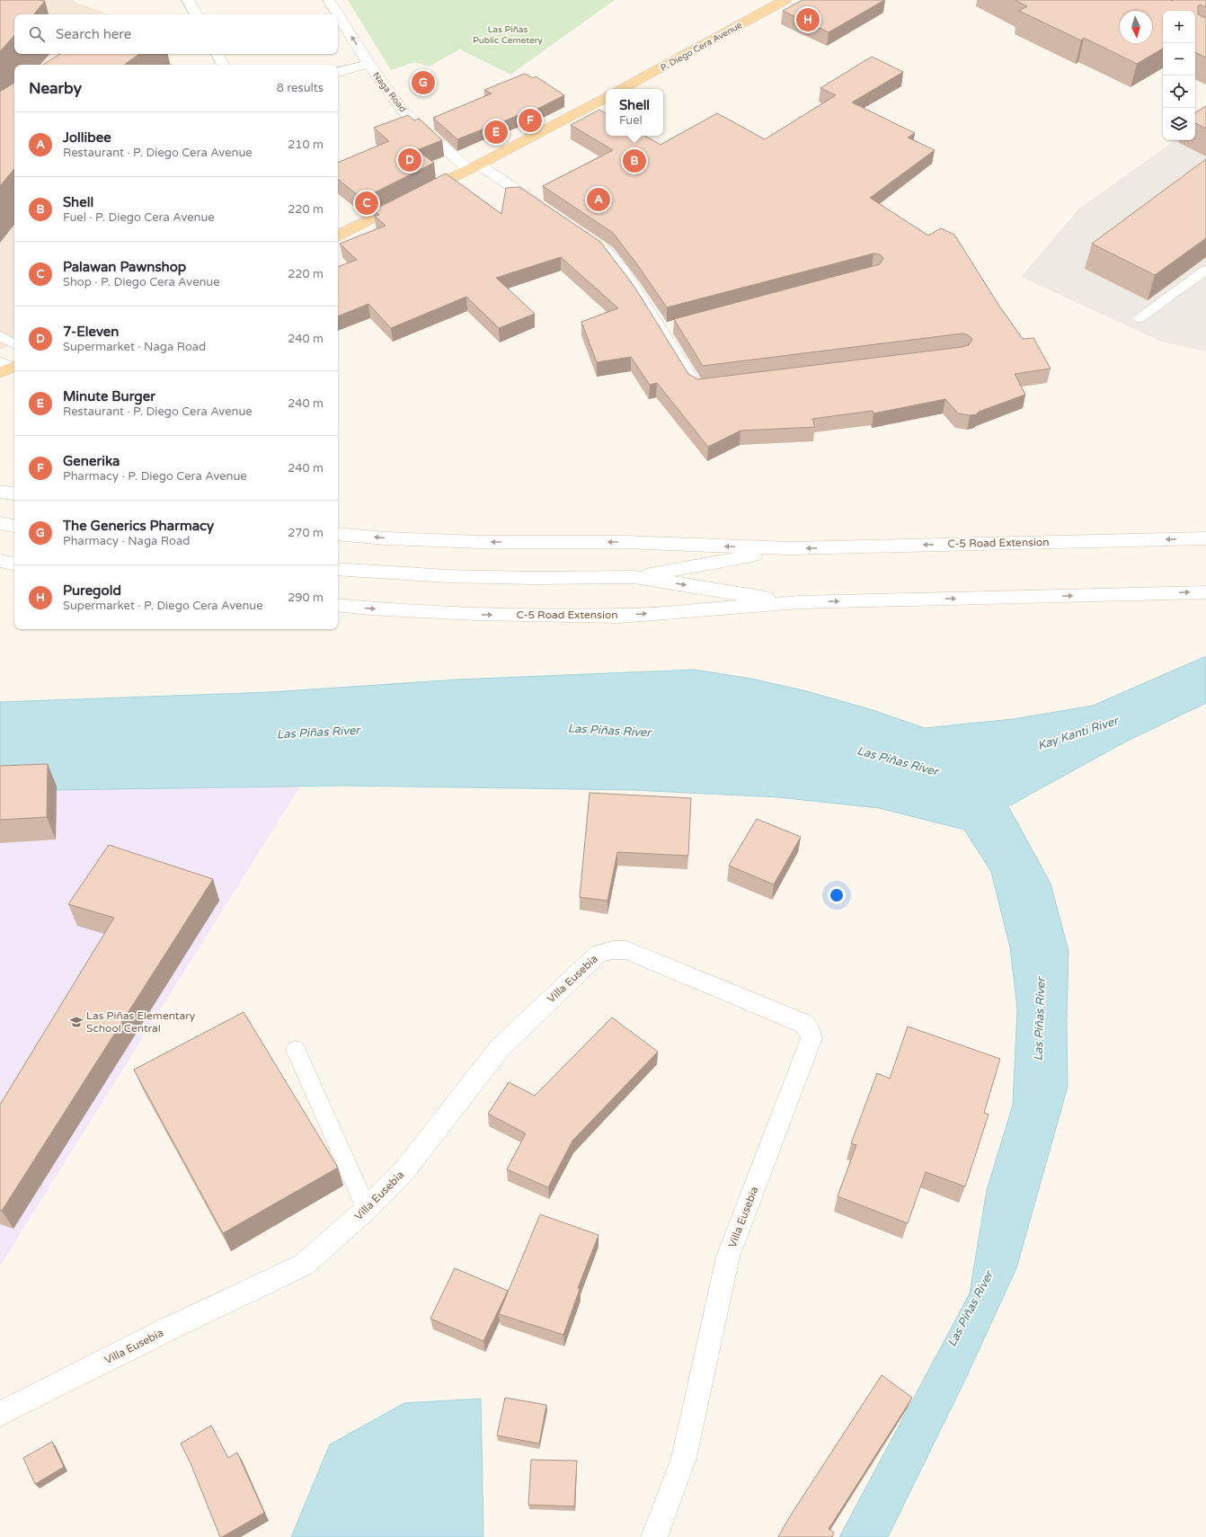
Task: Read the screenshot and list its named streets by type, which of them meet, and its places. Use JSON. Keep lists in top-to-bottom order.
{
  "streets": {
    "main road": [
      "P. Diego Cera Avenue",
      "Naga Road",
      "C-5 Road Extension",
      "Villa Eusebia"
    ]
  },
  "water": ["Las Piñas River", "Kay Kanti River"],
  "parks": ["Las Piñas Public Cemetery"],
  "places": {
    "school or university": ["Las Piñas Elementary School Central"]
  },
  "north": "bottom",
  "page": {
    "pins": [
      "H",
      "G",
      "F",
      "E",
      "D",
      "B",
      "A",
      "C"
    ],
    "map_buttons": ["+", "−"],
    "search": "Search here",
    "heading": ["Nearby", "8 results"],
    "popup": ["Shell", "Fuel"],
    "list": [
      {
        "mark": "A",
        "name": "Jollibee",
        "note": "Restaurant · P. Diego Cera Avenue",
        "value": "210 m"
      },
      {
        "mark": "B",
        "name": "Shell",
        "note": "Fuel · P. Diego Cera Avenue",
        "value": "220 m"
      },
      {
        "mark": "C",
        "name": "Palawan Pawnshop",
        "note": "Shop · P. Diego Cera Avenue",
        "value": "220 m"
      },
      {
        "mark": "D",
        "name": "7-Eleven",
        "note": "Supermarket · Naga Road",
        "value": "240 m"
      },
      {
        "mark": "E",
        "name": "Minute Burger",
        "note": "Restaurant · P. Diego Cera Avenue",
        "value": "240 m"
      },
      {
        "mark": "F",
        "name": "Generika",
        "note": "Pharmacy · P. Diego Cera Avenue",
        "value": "240 m"
      },
      {
        "mark": "G",
        "name": "The Generics Pharmacy",
        "note": "Pharmacy · Naga Road",
        "value": "270 m"
      },
      {
        "mark": "H",
        "name": "Puregold",
        "note": "Supermarket · P. Diego Cera Avenue",
        "value": "290 m"
      }
    ]
  }
}
